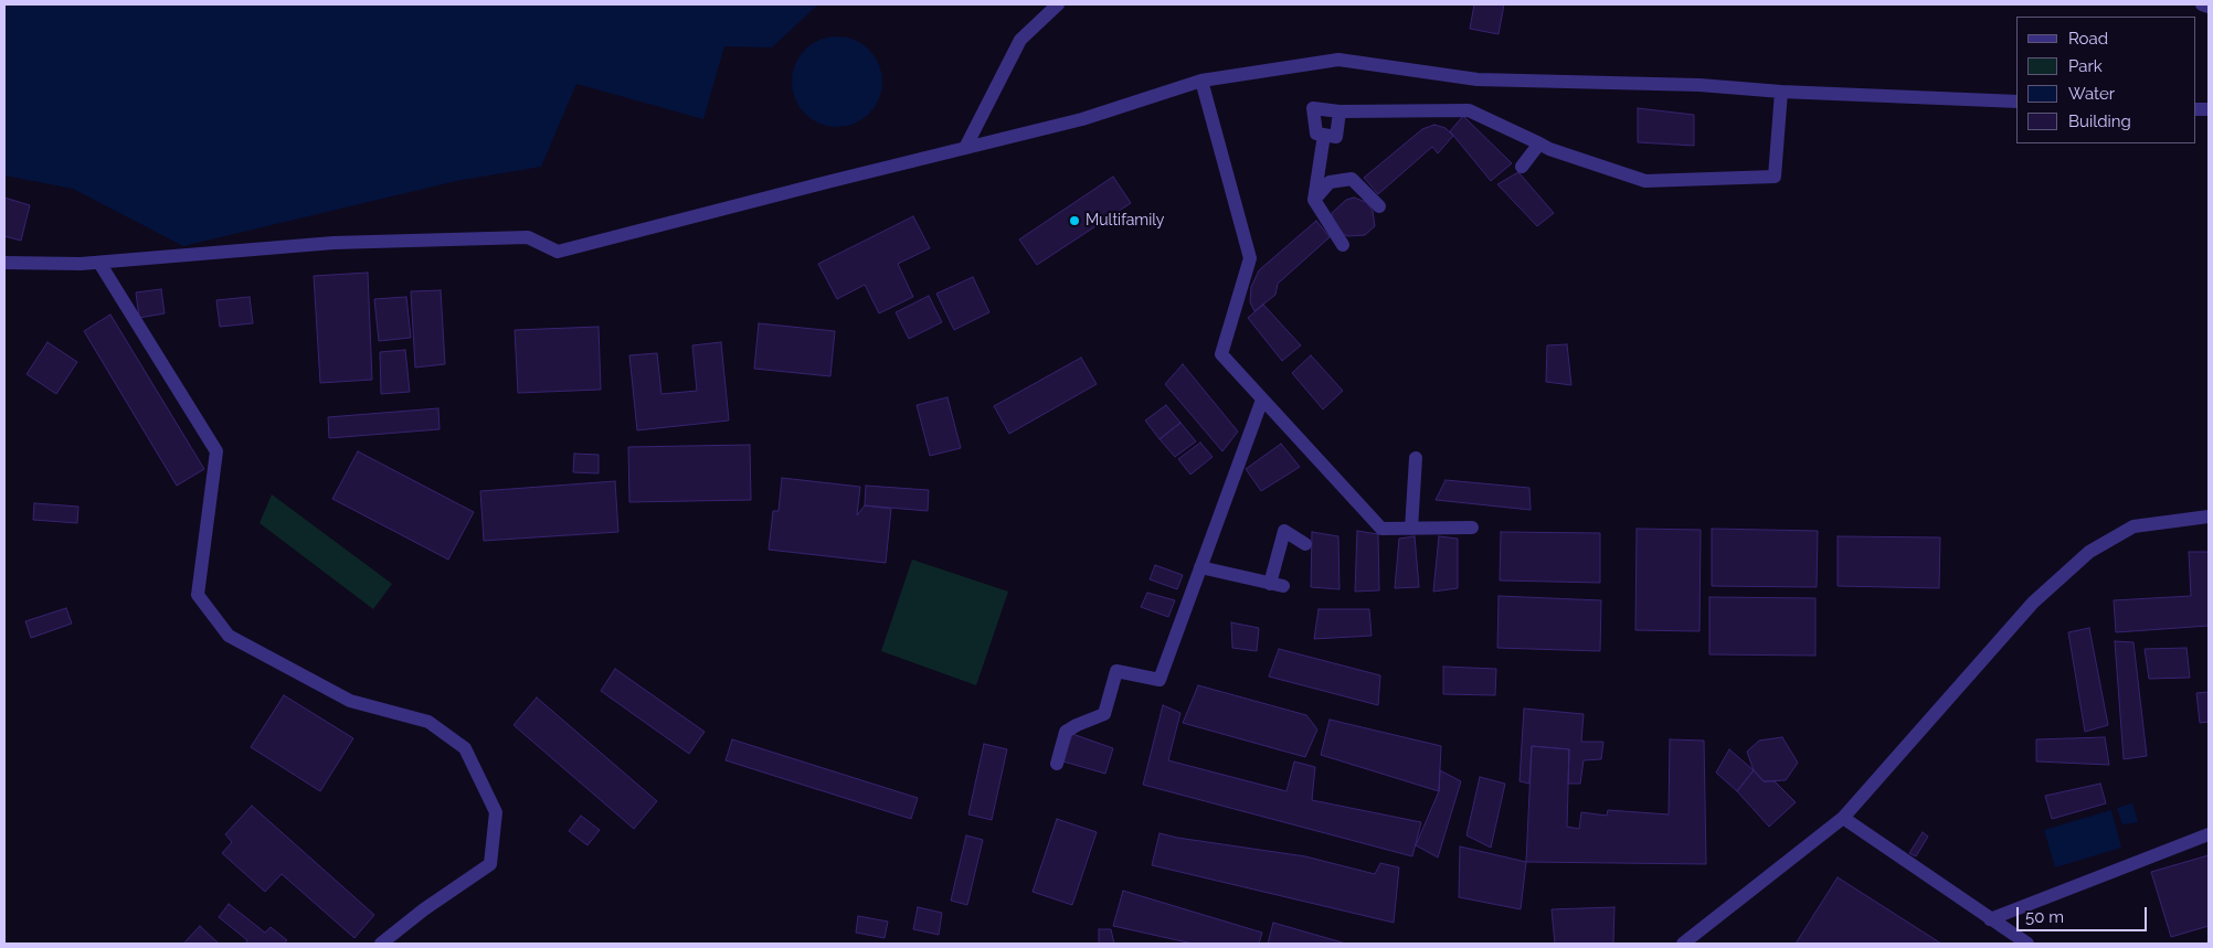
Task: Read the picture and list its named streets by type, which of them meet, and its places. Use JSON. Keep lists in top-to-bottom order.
{
  "places": ["Multifamily"],
  "legend": [
    "Road",
    "Park",
    "Water",
    "Building"
  ],
  "scale_bar": "50 m"
}
